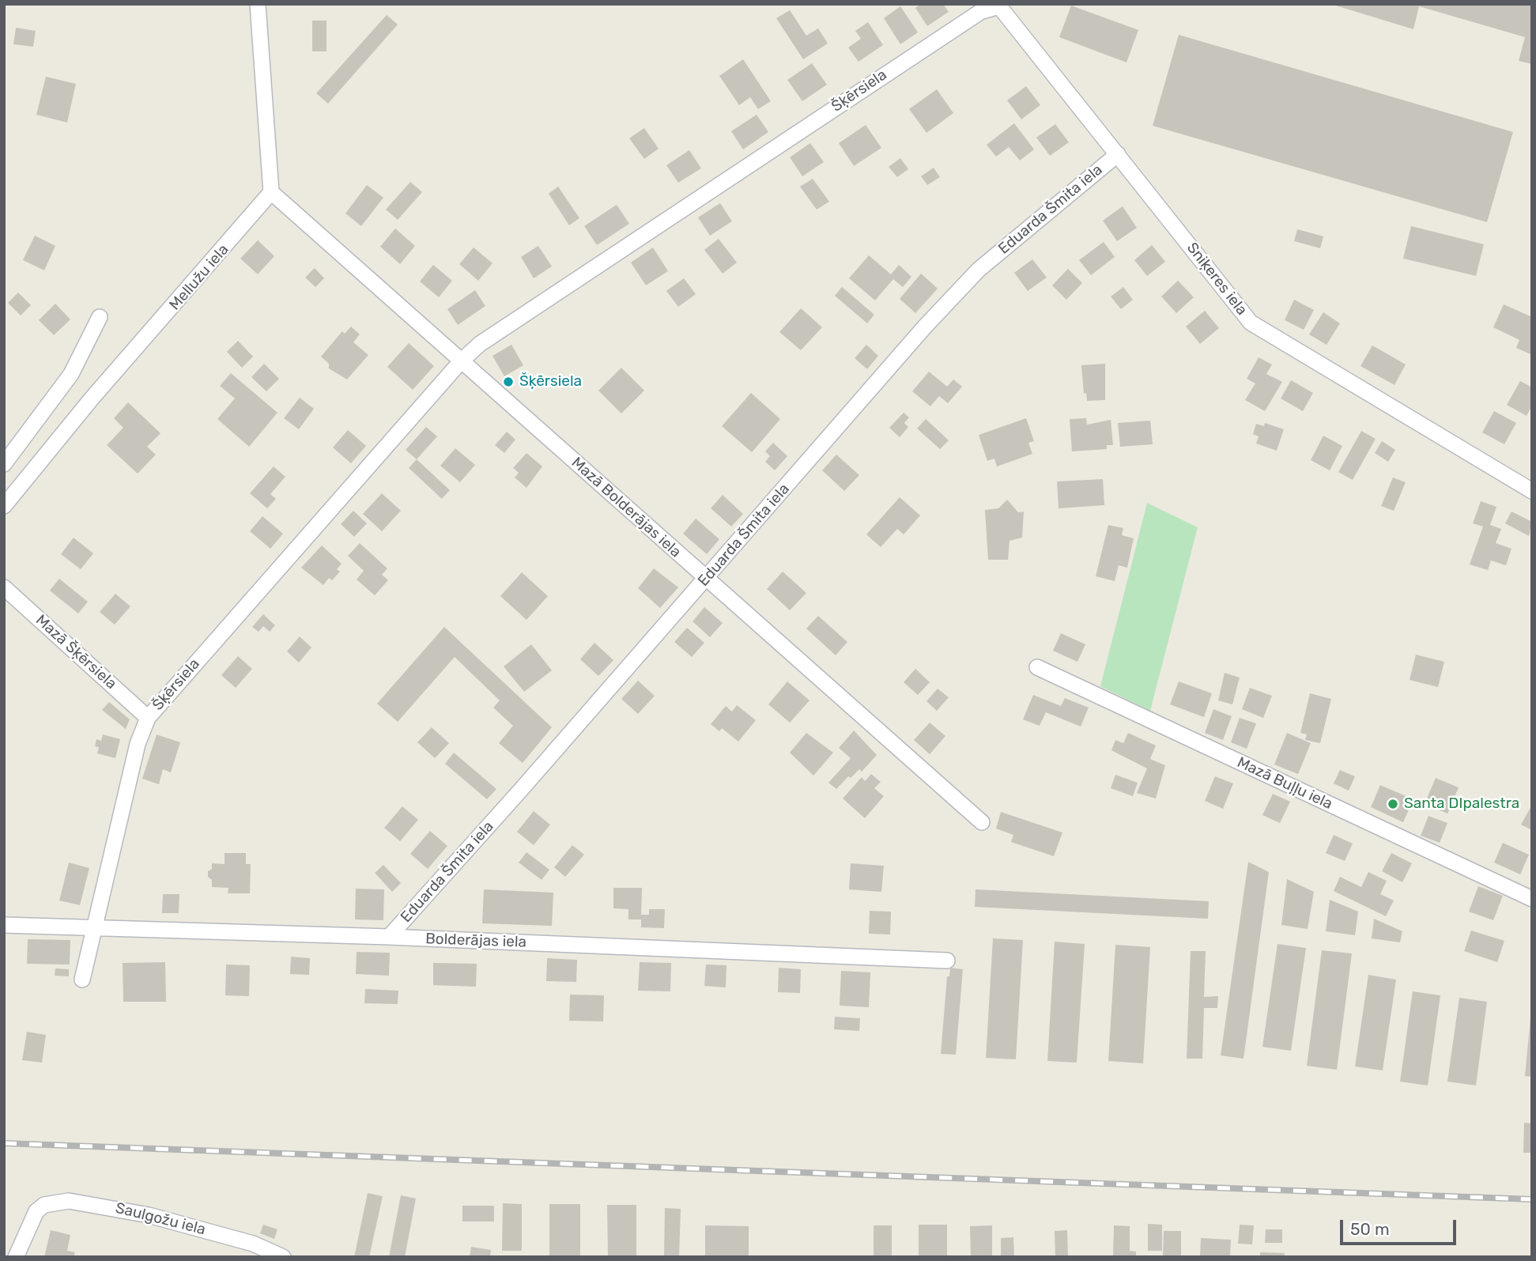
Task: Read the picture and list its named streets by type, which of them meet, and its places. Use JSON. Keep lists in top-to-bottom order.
{
  "streets": {
    "street": [
      "Šķērsiela",
      "Eduarda Šmita iela",
      "Mellužu iela",
      "Sniķeres iela",
      "Mazā Bolderājas iela",
      "Mazā Šķērsiela",
      "Mazā Buļļu iela",
      "Bolderājas iela",
      "Saulgožu iela"
    ]
  },
  "crossings": [
    ["Šķērsiela", "Sniķeres iela"],
    ["Šķērsiela", "Mazā Bolderājas iela"],
    ["Šķērsiela", "Mazā Šķērsiela"],
    ["Šķērsiela", "Bolderājas iela"],
    ["Eduarda Šmita iela", "Sniķeres iela"],
    ["Eduarda Šmita iela", "Mazā Bolderājas iela"],
    ["Eduarda Šmita iela", "Bolderājas iela"],
    ["Mellužu iela", "Mazā Bolderājas iela"]
  ],
  "places": ["Šķērsiela", "Santa DIpalestra"],
  "scale_bar": "50 m"
}
